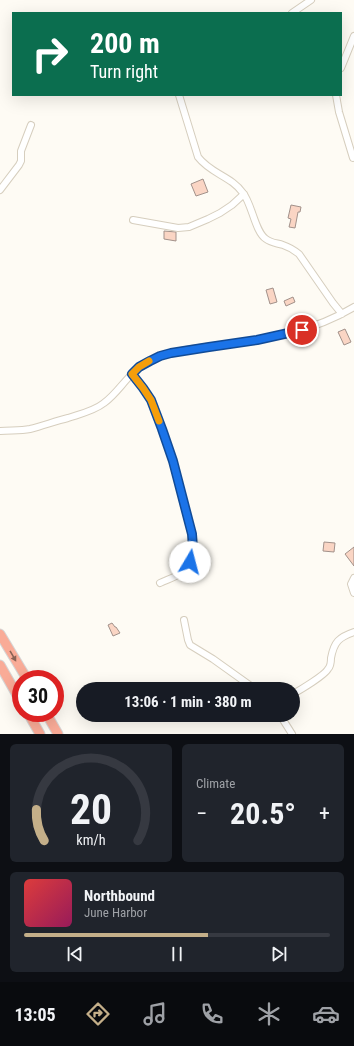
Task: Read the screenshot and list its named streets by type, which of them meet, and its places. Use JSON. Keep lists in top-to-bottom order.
{
  "page": {
    "turn": ["200 m", "Turn right"],
    "limit": "30",
    "trip": "13:06 · 1 min · 380 m",
    "tile": "Climate",
    "heat": ["−", "20.5°", "+"],
    "song": ["Northbound", "June Harbor"],
    "tabs": "13:05",
    "gauge": ["20", "km/h"]
  }
}
